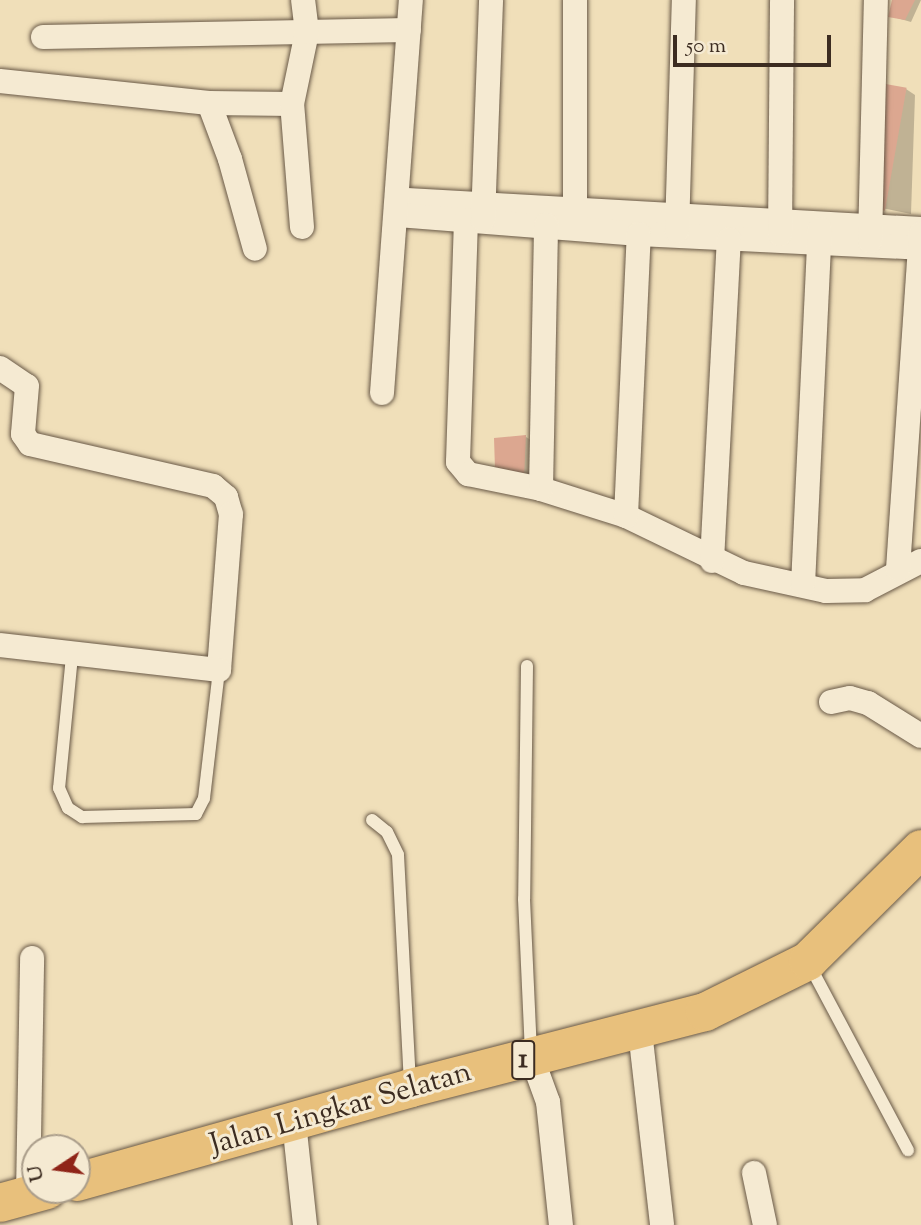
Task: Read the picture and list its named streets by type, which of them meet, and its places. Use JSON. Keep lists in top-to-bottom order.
{
  "streets": {
    "highway": ["1", "Jalan Lingkar Selatan"]
  },
  "scale_bar": "50 m",
  "north": "left"
}
